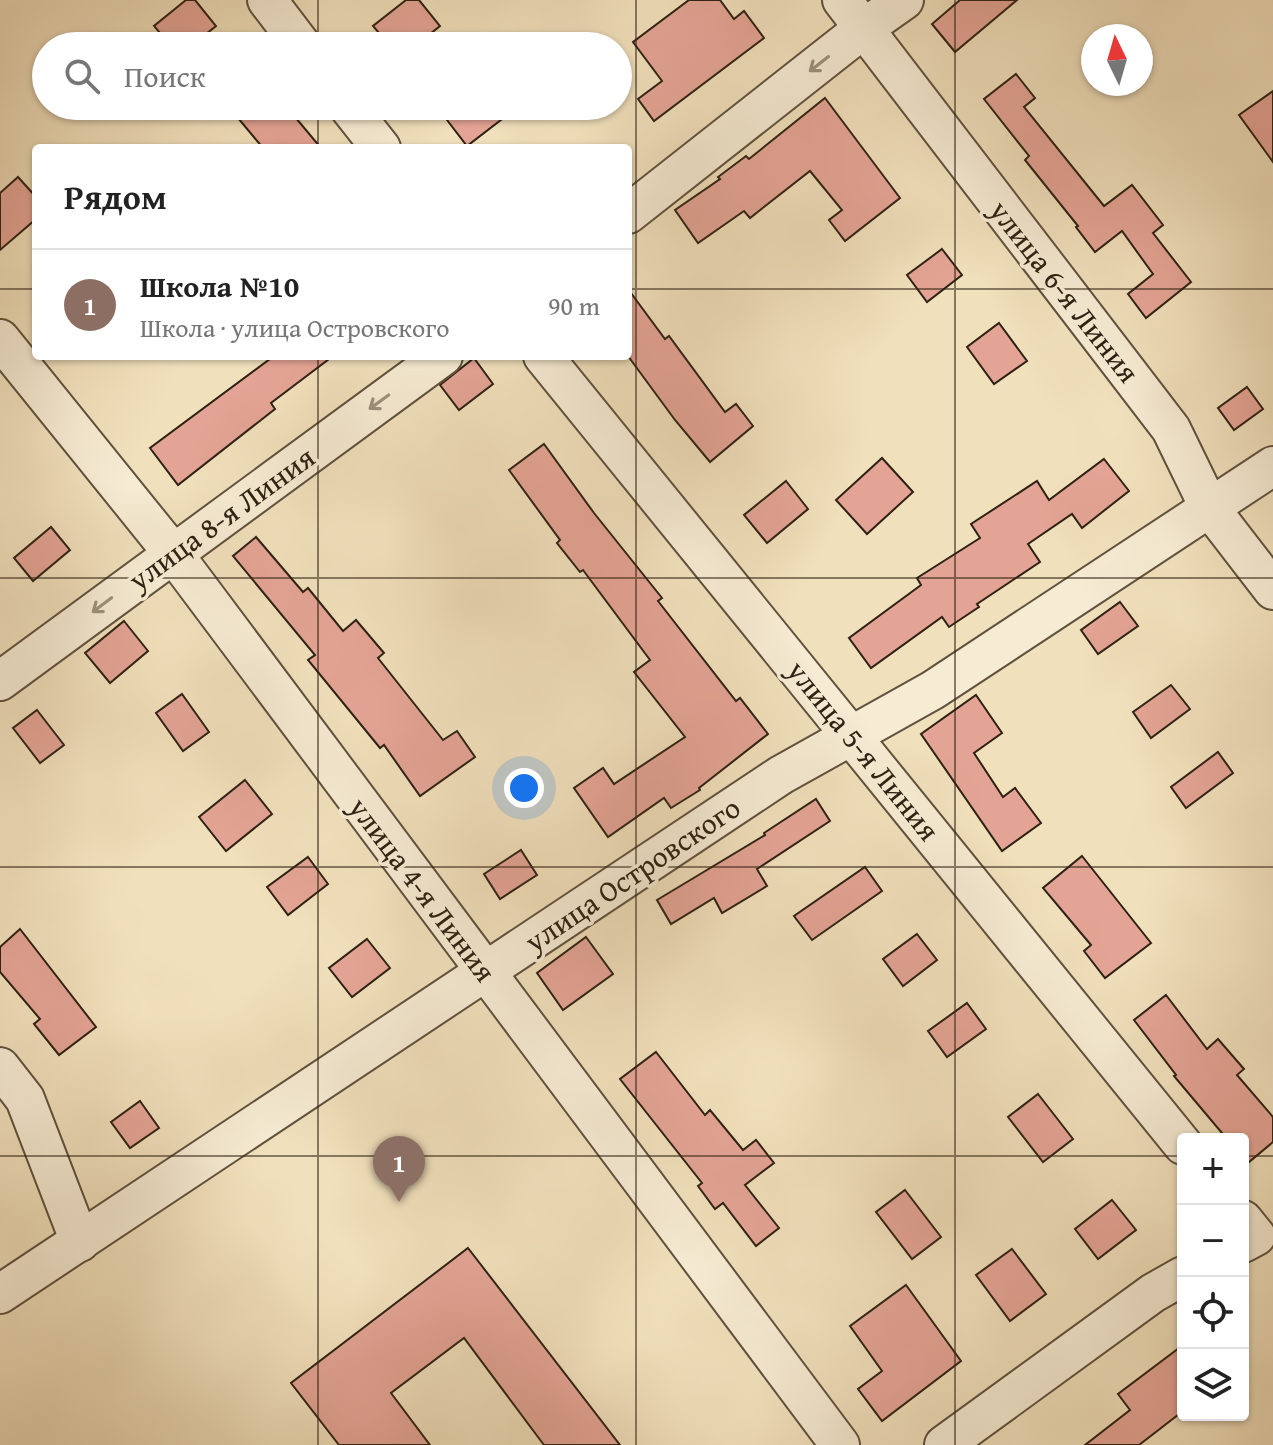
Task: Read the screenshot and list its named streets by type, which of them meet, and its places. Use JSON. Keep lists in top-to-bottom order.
{
  "streets": {
    "street": [
      "улица 6-я Линия",
      "улица 8-я Линия",
      "улица 5-я Линия",
      "улица Островского",
      "улица 4-я Линия"
    ]
  },
  "crossings": [
    ["улица 6-я Линия", "улица Островского"],
    ["улица 8-я Линия", "улица 4-я Линия"],
    ["улица 5-я Линия", "улица Островского"],
    ["улица Островского", "улица 4-я Линия"]
  ],
  "one_way": ["улица 8-я Линия"],
  "north": "top",
  "page": {
    "search": "Поиск",
    "heading": "Рядом",
    "list": [
      {
        "mark": "1",
        "name": "Школа №10",
        "note": "Школа · улица Островского",
        "value": "90 m"
      }
    ],
    "map_buttons": ["+", "−"],
    "pins": "1"
  }
}
